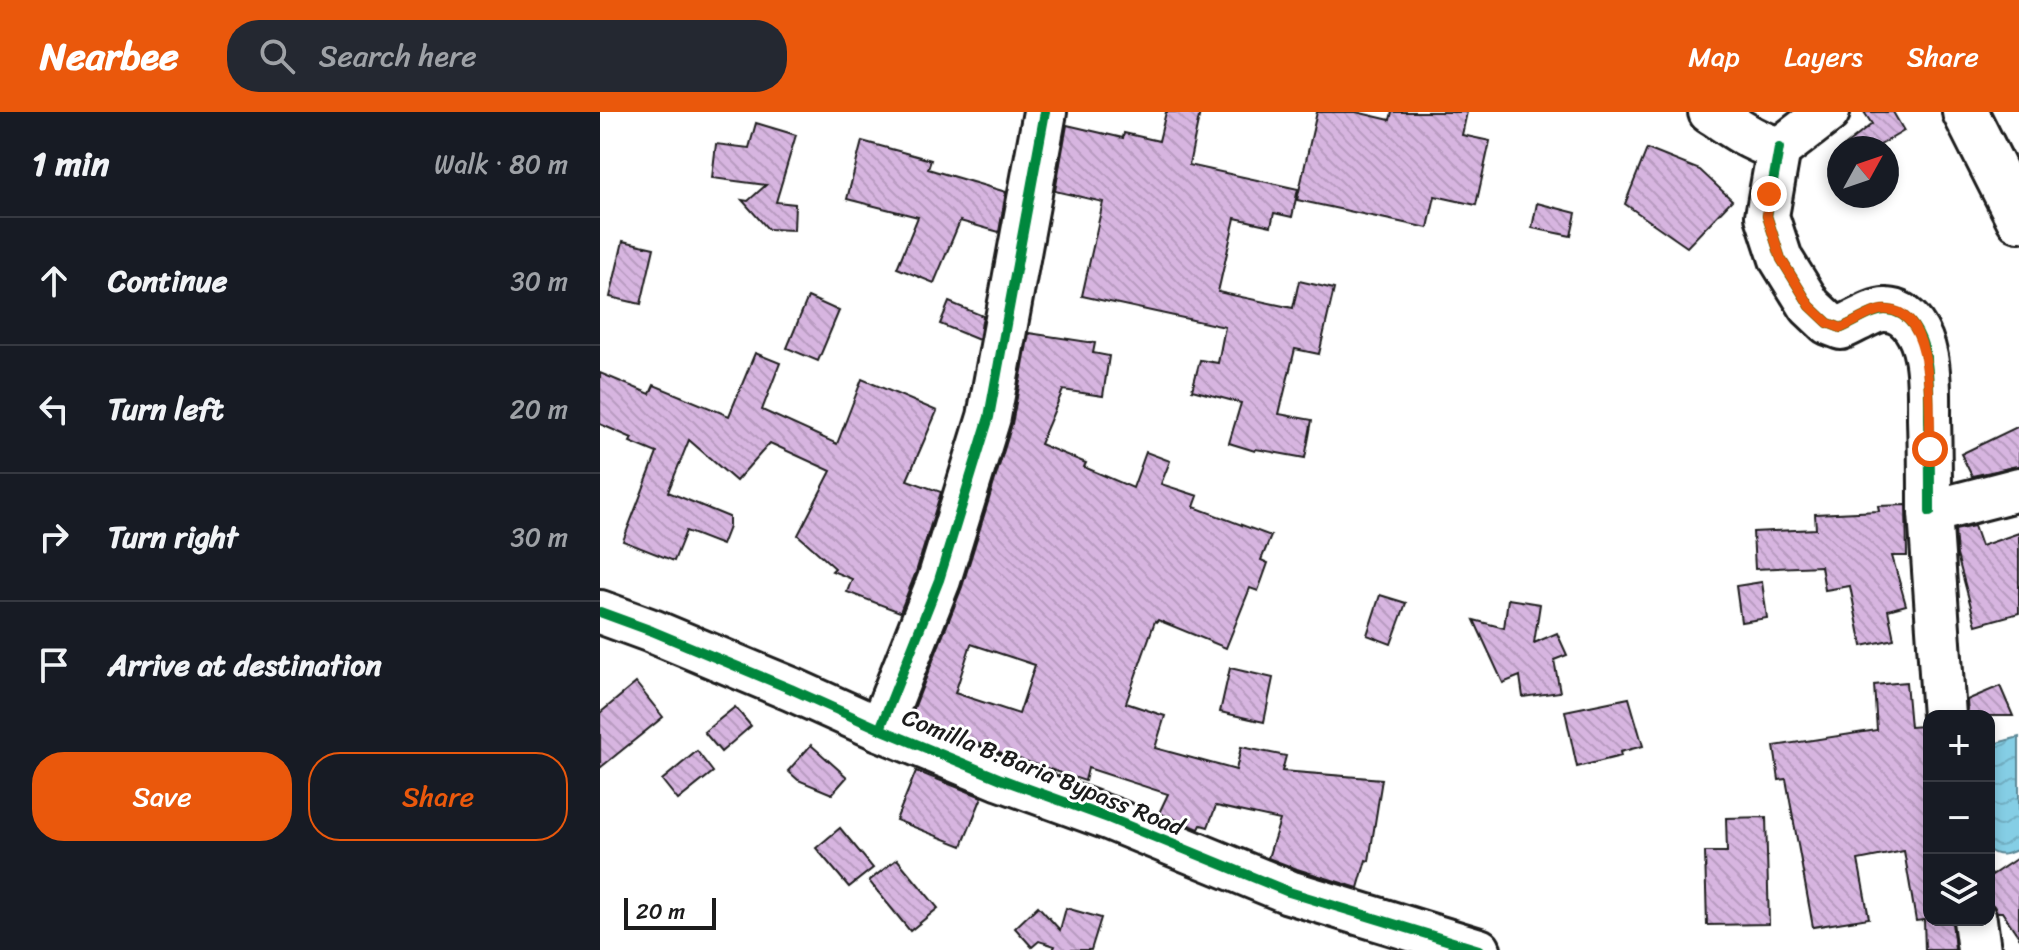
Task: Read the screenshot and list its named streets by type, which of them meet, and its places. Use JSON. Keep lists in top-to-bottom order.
{
  "streets": {
    "street": ["Comilla B.Baria Bypass Road"]
  },
  "scale_bar": "20 m",
  "north": "top right",
  "page": {
    "header": "Nearbee",
    "search": "Search here",
    "nav": ["Map", "Layers", "Share"],
    "heading": ["1 min", "Walk · 80 m"],
    "list": [
      ["Continue", "30 m"],
      ["Turn left", "20 m"],
      ["Turn right", "30 m"],
      "Arrive at destination"
    ],
    "map_buttons": ["+", "−"],
    "buttons": ["Save", "Share"],
    "scale": "20 m"
  }
}
